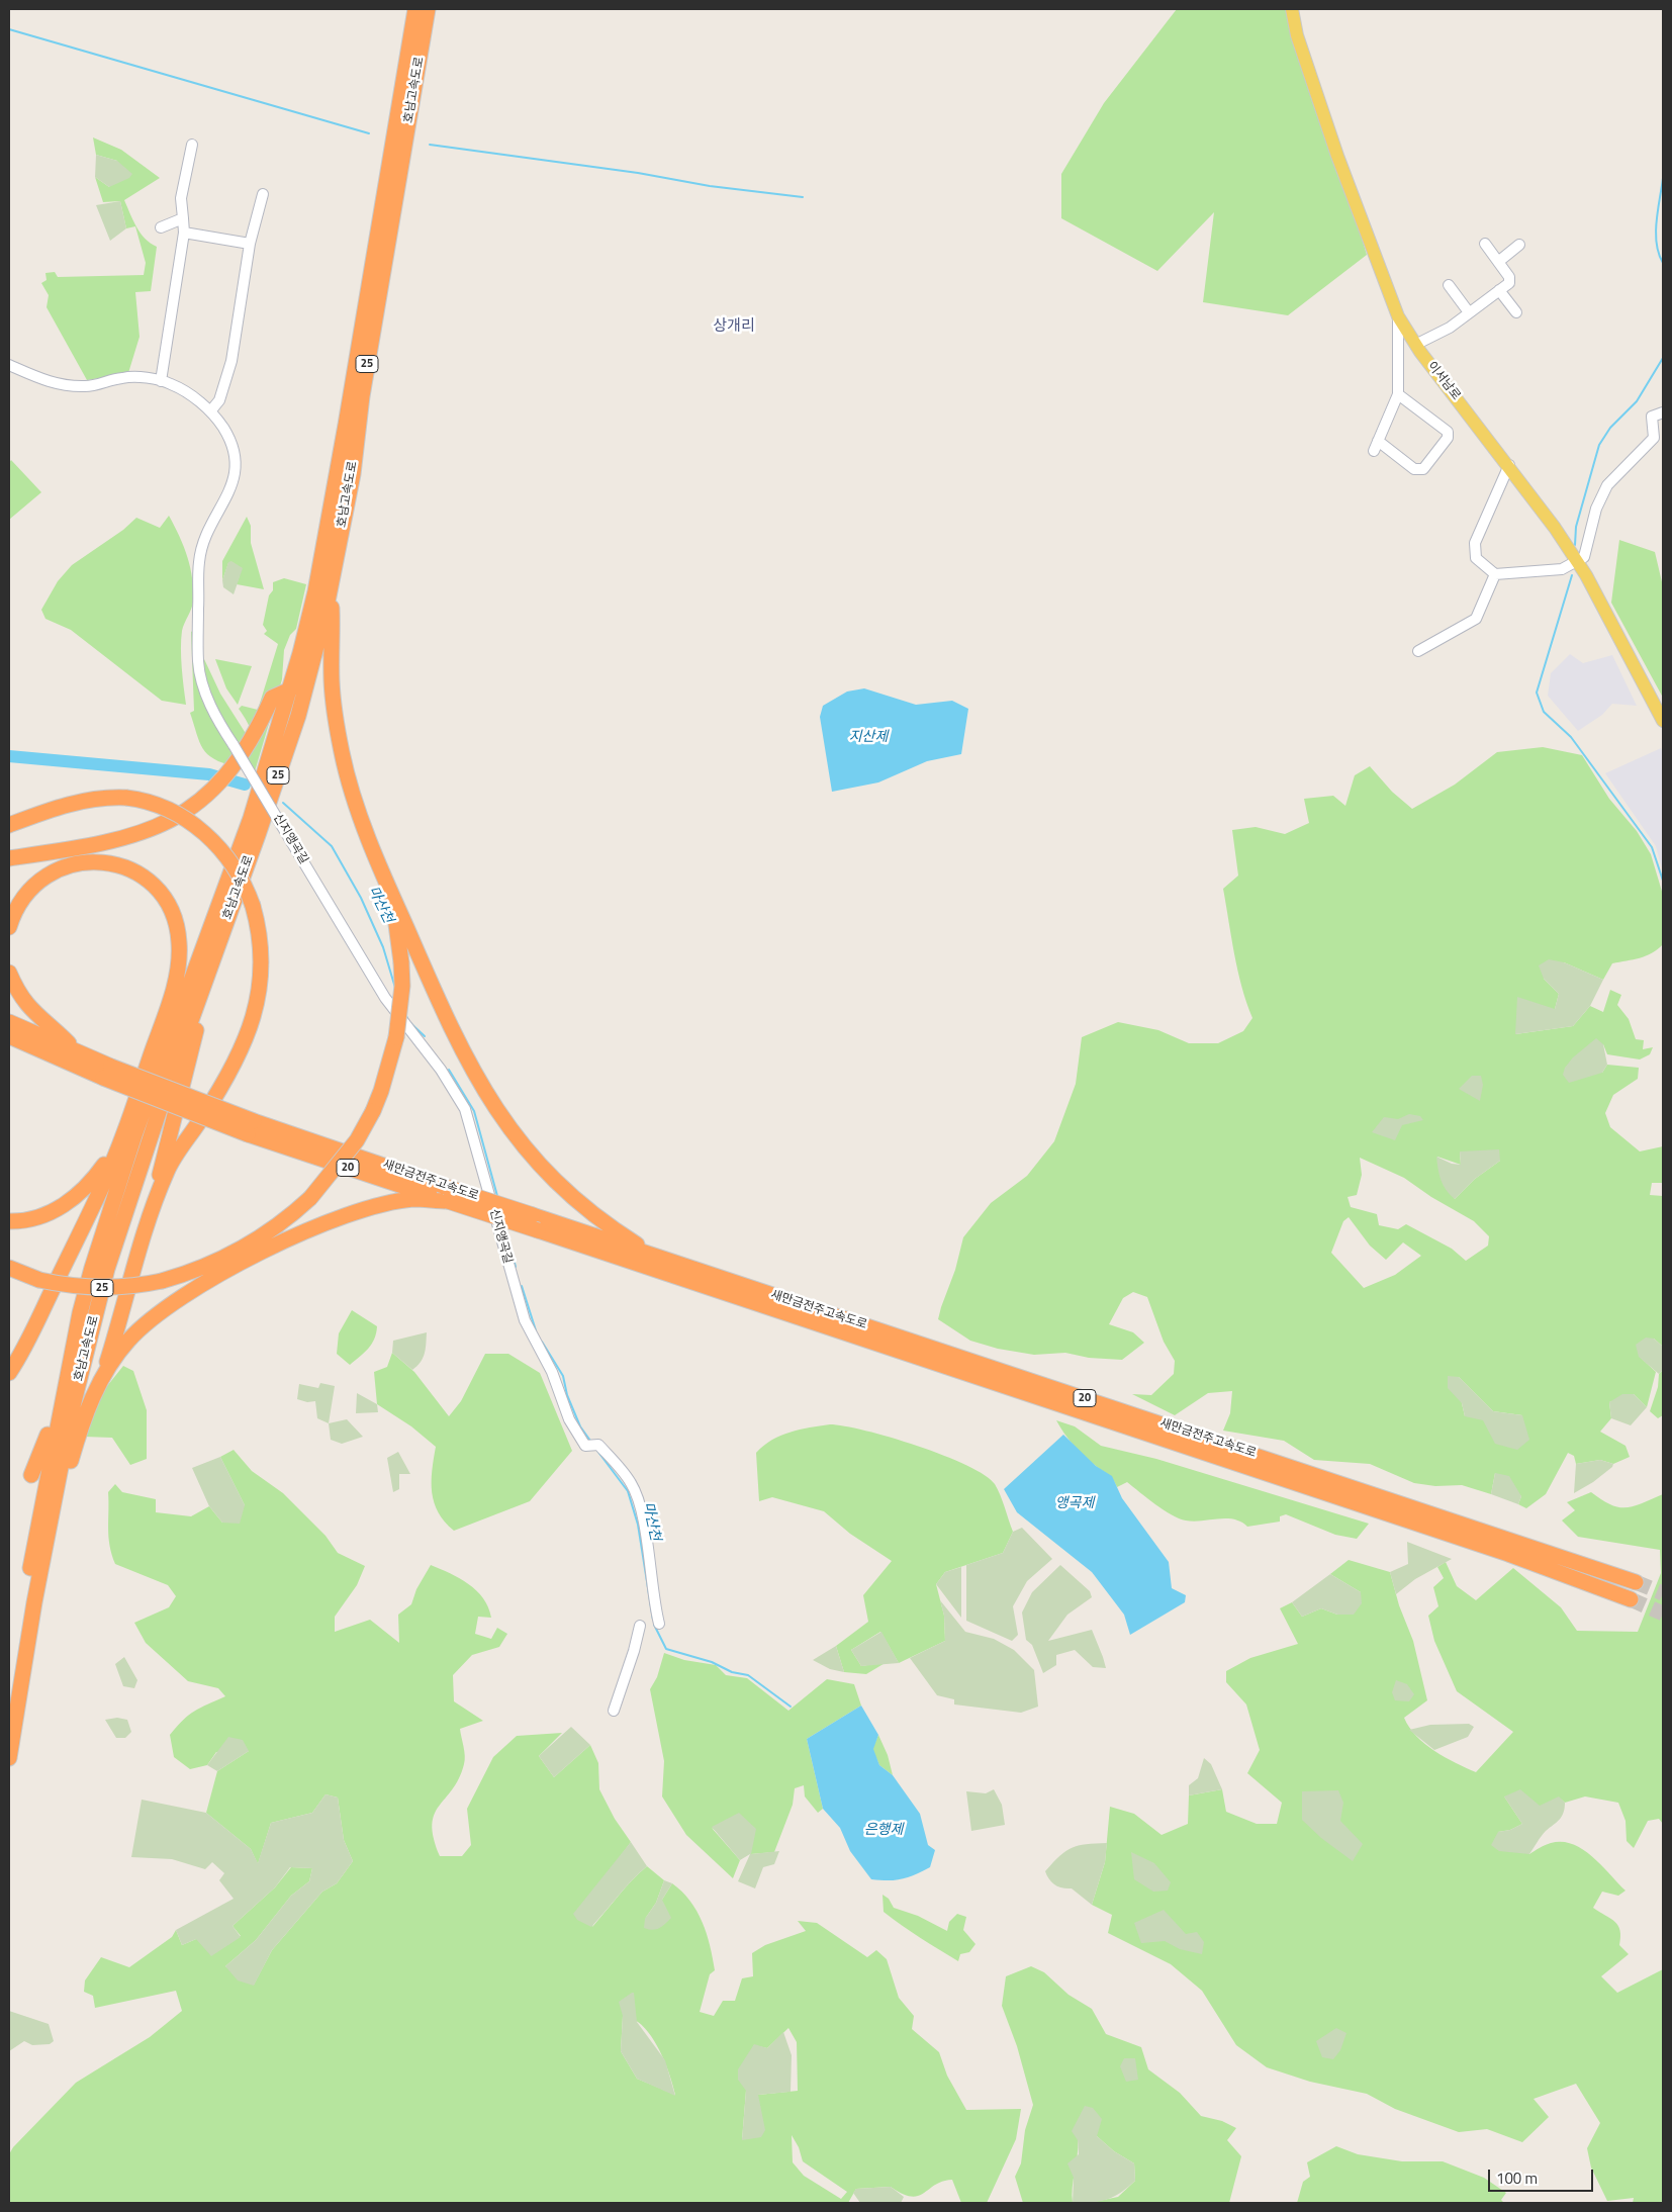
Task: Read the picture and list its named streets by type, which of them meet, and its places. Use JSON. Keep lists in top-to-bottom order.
{
  "streets": {
    "highway": [
      "호남고속도로",
      "25",
      "20",
      "새만금전주고속도로"
    ],
    "main road": ["이서남로"],
    "street": ["신지앵곡길"]
  },
  "districts": ["상개리"],
  "water": [
    "지산제",
    "마산천",
    "앵곡제",
    "은행제"
  ],
  "scale_bar": "100 m"
}
